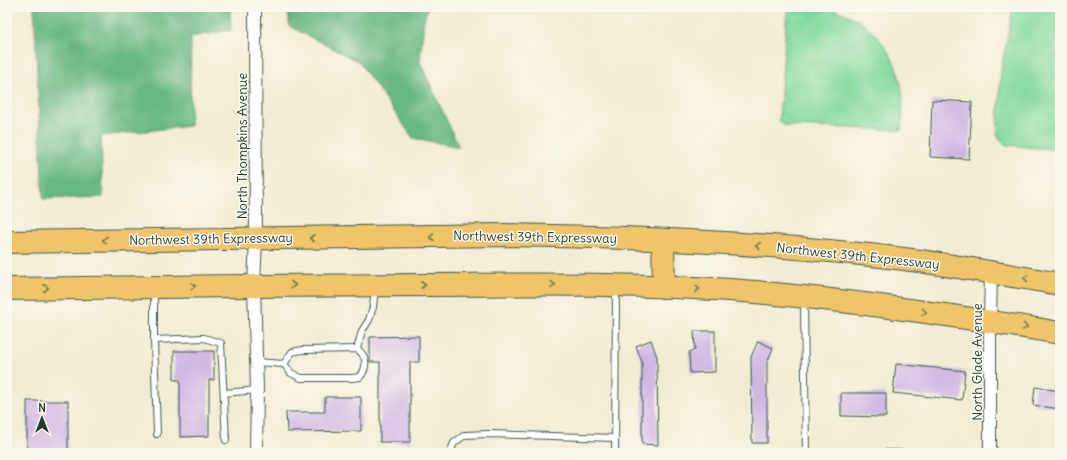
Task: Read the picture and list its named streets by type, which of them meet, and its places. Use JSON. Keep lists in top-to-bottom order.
{
  "streets": {
    "highway": ["Northwest 39th Expressway"],
    "street": ["North Thompkins Avenue", "North Glade Avenue"]
  },
  "crossings": [
    ["North Thompkins Avenue", "Northwest 39th Expressway"],
    ["Northwest 39th Expressway", "North Glade Avenue"]
  ],
  "north": "top"
}
